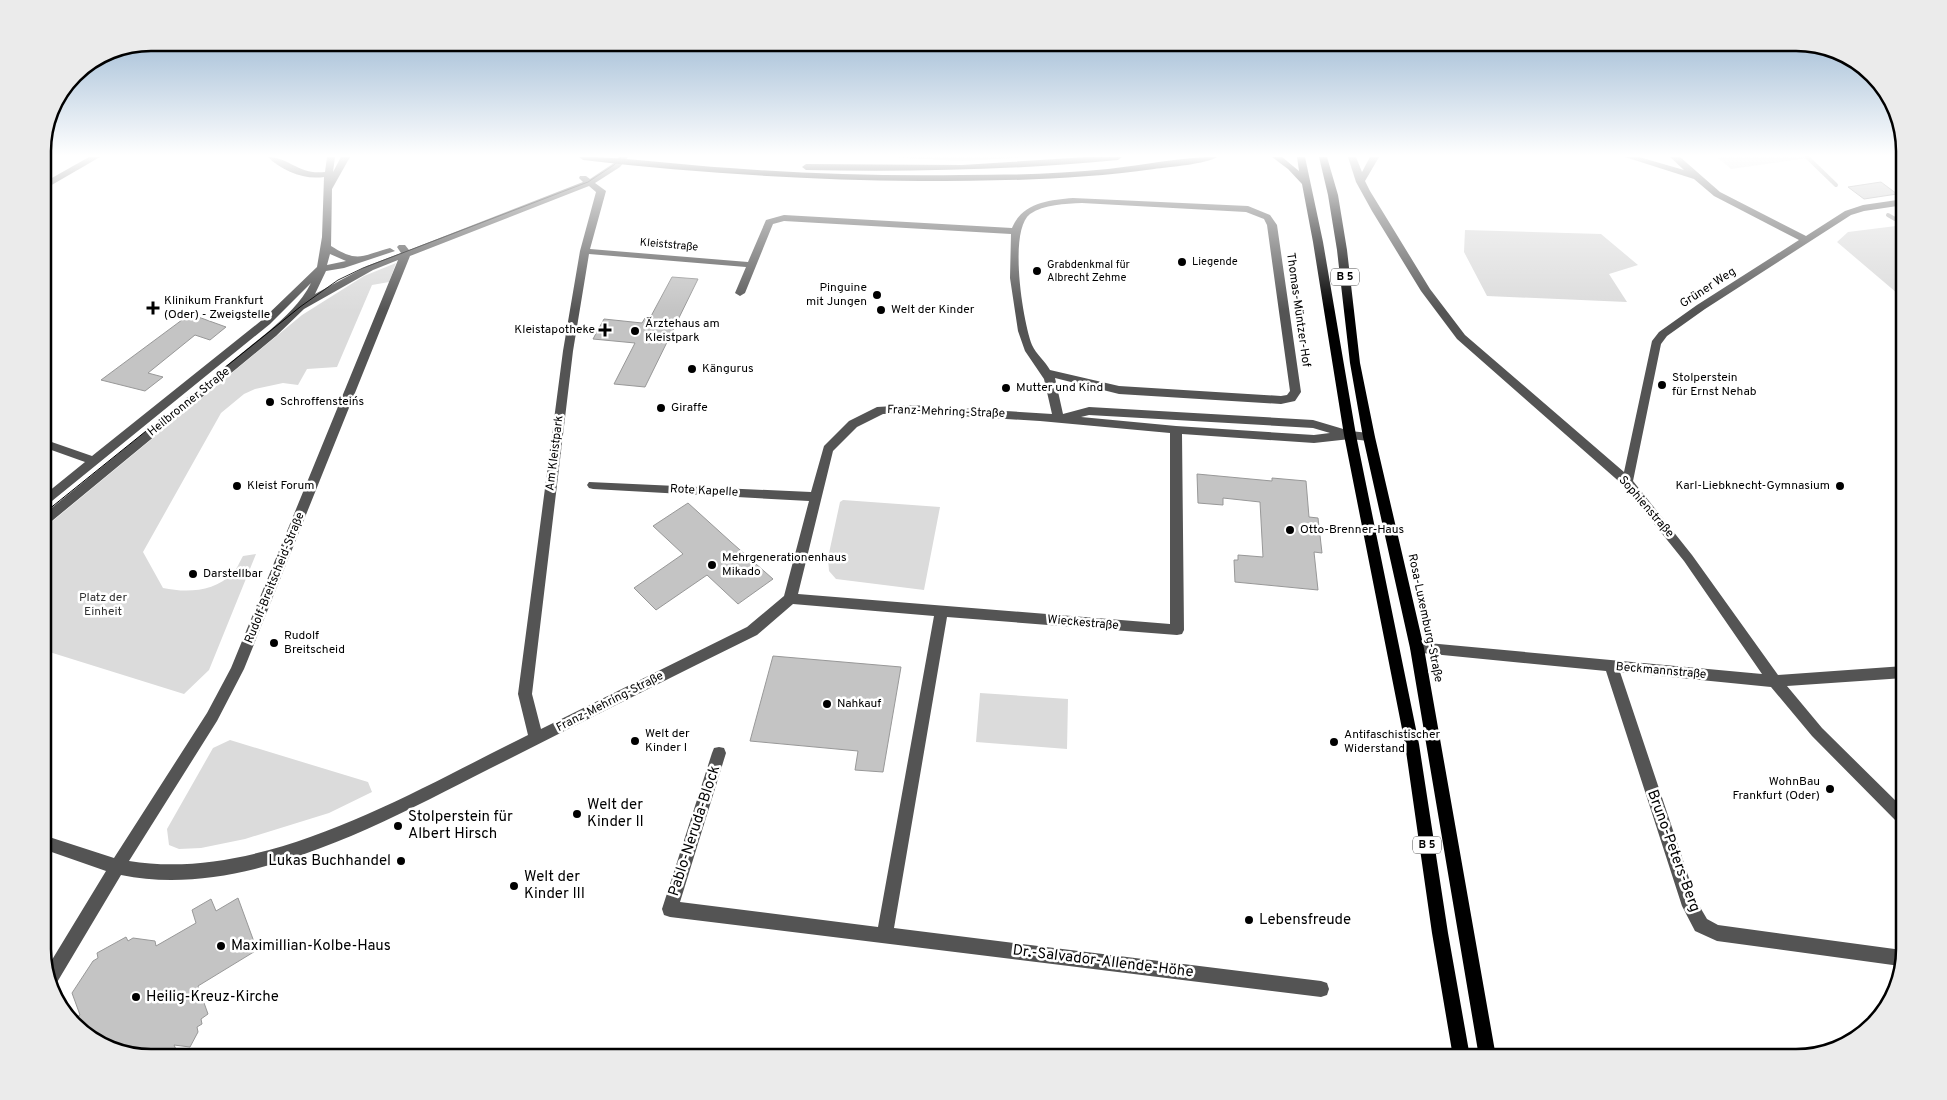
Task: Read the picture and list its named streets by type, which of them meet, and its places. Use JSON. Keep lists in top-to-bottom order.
{
  "streets": {
    "main road": ["B 5", "Rosa-Luxemburg-Straße"],
    "street": [
      "Kleiststraße",
      "Grüner Weg",
      "Thomas-Müntzer-Hof",
      "Heilbronner Straße",
      "Franz-Mehring-Straße",
      "Am Kleistpark",
      "Rote Kapelle",
      "Sophienstraße",
      "Rudolf-Breitscheid-Straße",
      "Wieckestraße",
      "Beckmannstraße",
      "Pablo-Neruda-Block",
      "Bruno-Peters-Berg",
      "Dr.-Salvador-Allende-Höhe"
    ]
  },
  "crossings": [
    ["Kleiststraße", "Am Kleistpark"],
    ["B 5", "Franz-Mehring-Straße"],
    ["Grüner Weg", "Sophienstraße"],
    ["Franz-Mehring-Straße", "Am Kleistpark"],
    ["Franz-Mehring-Straße", "Rote Kapelle"],
    ["Franz-Mehring-Straße", "Rudolf-Breitscheid-Straße"],
    ["Franz-Mehring-Straße", "Rosa-Luxemburg-Straße"],
    ["Franz-Mehring-Straße", "Wieckestraße"],
    ["Sophienstraße", "Beckmannstraße"],
    ["Rosa-Luxemburg-Straße", "Beckmannstraße"],
    ["Beckmannstraße", "Bruno-Peters-Berg"],
    ["Pablo-Neruda-Block", "Dr.-Salvador-Allende-Höhe"]
  ],
  "parks": ["Platz der Einheit"],
  "places": {
    "other": [
      "Liegende",
      "Grabdenkmal für Albrecht Zehme",
      "Pinguine mit Jungen",
      "Welt der Kinder",
      "Ärztehaus am Kleistpark",
      "Kängurus",
      "Stolperstein für Ernst Nehab",
      "Mutter und Kind",
      "Schroffenstein´s",
      "Giraffe",
      "Kleist Forum",
      "Karl-Liebknecht-Gymnasium",
      "Otto-Brenner-Haus",
      "Mehrgenerationenhaus Mikado",
      "Darstellbar",
      "Rudolf Breitscheid",
      "Nahkauf",
      "Welt der Kinder I",
      "Antifaschistischer Widerstand",
      "WohnBau Frankfurt (Oder)",
      "Welt der Kinder II",
      "Stolperstein für Albert Hirsch",
      "Lukas Buchhandel",
      "Welt der Kinder III",
      "Lebensfreude",
      "Maximillian-Kolbe-Haus",
      "Heilig-Kreuz-Kirche"
    ],
    "health": ["Klinikum Frankfurt (Oder) - Zweigstelle", "Kleistapotheke"]
  }
}
